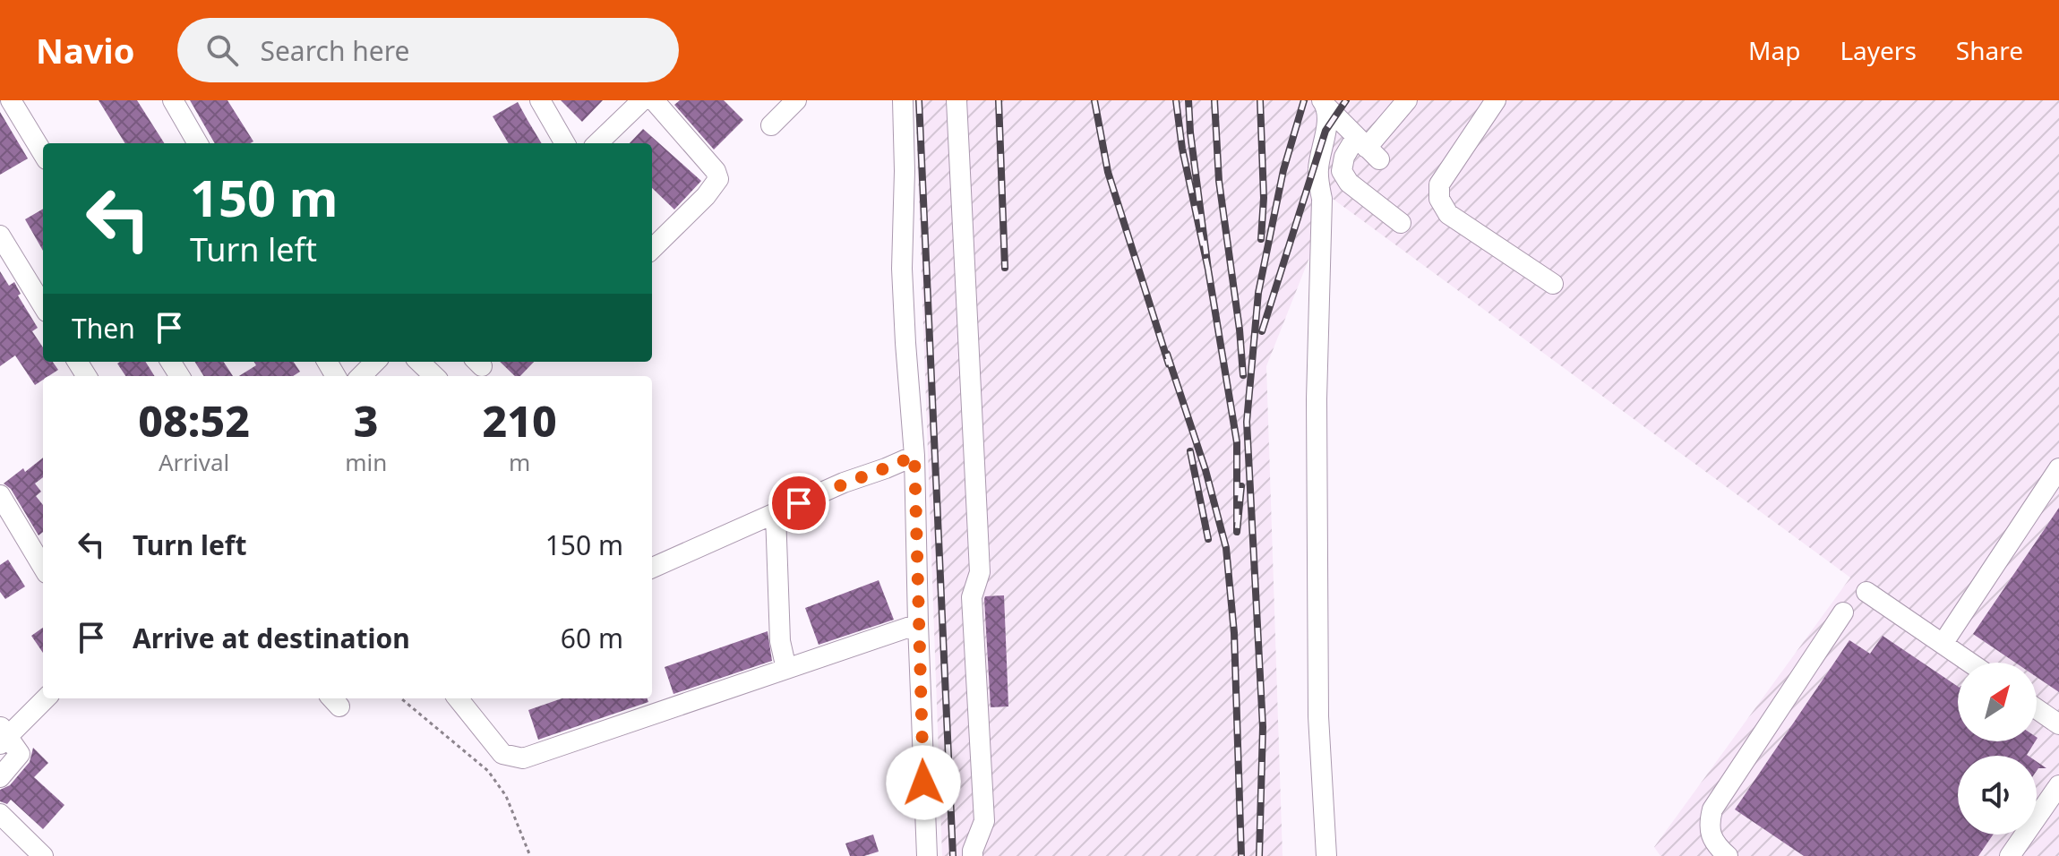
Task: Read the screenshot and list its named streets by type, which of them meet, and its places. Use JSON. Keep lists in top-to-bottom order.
{
  "north": "top right",
  "page": {
    "header": "Navio",
    "search": "Search here",
    "nav": ["Map", "Layers", "Share"],
    "turn": ["150 m", "Turn left"],
    "then": "Then",
    "eta": [
      "08:52",
      "Arrival",
      "3",
      "min",
      "210",
      "m"
    ],
    "list": [
      {
        "name": "Turn left",
        "value": "150 m"
      },
      {
        "name": "Arrive at destination",
        "value": "60 m"
      }
    ]
  }
}
